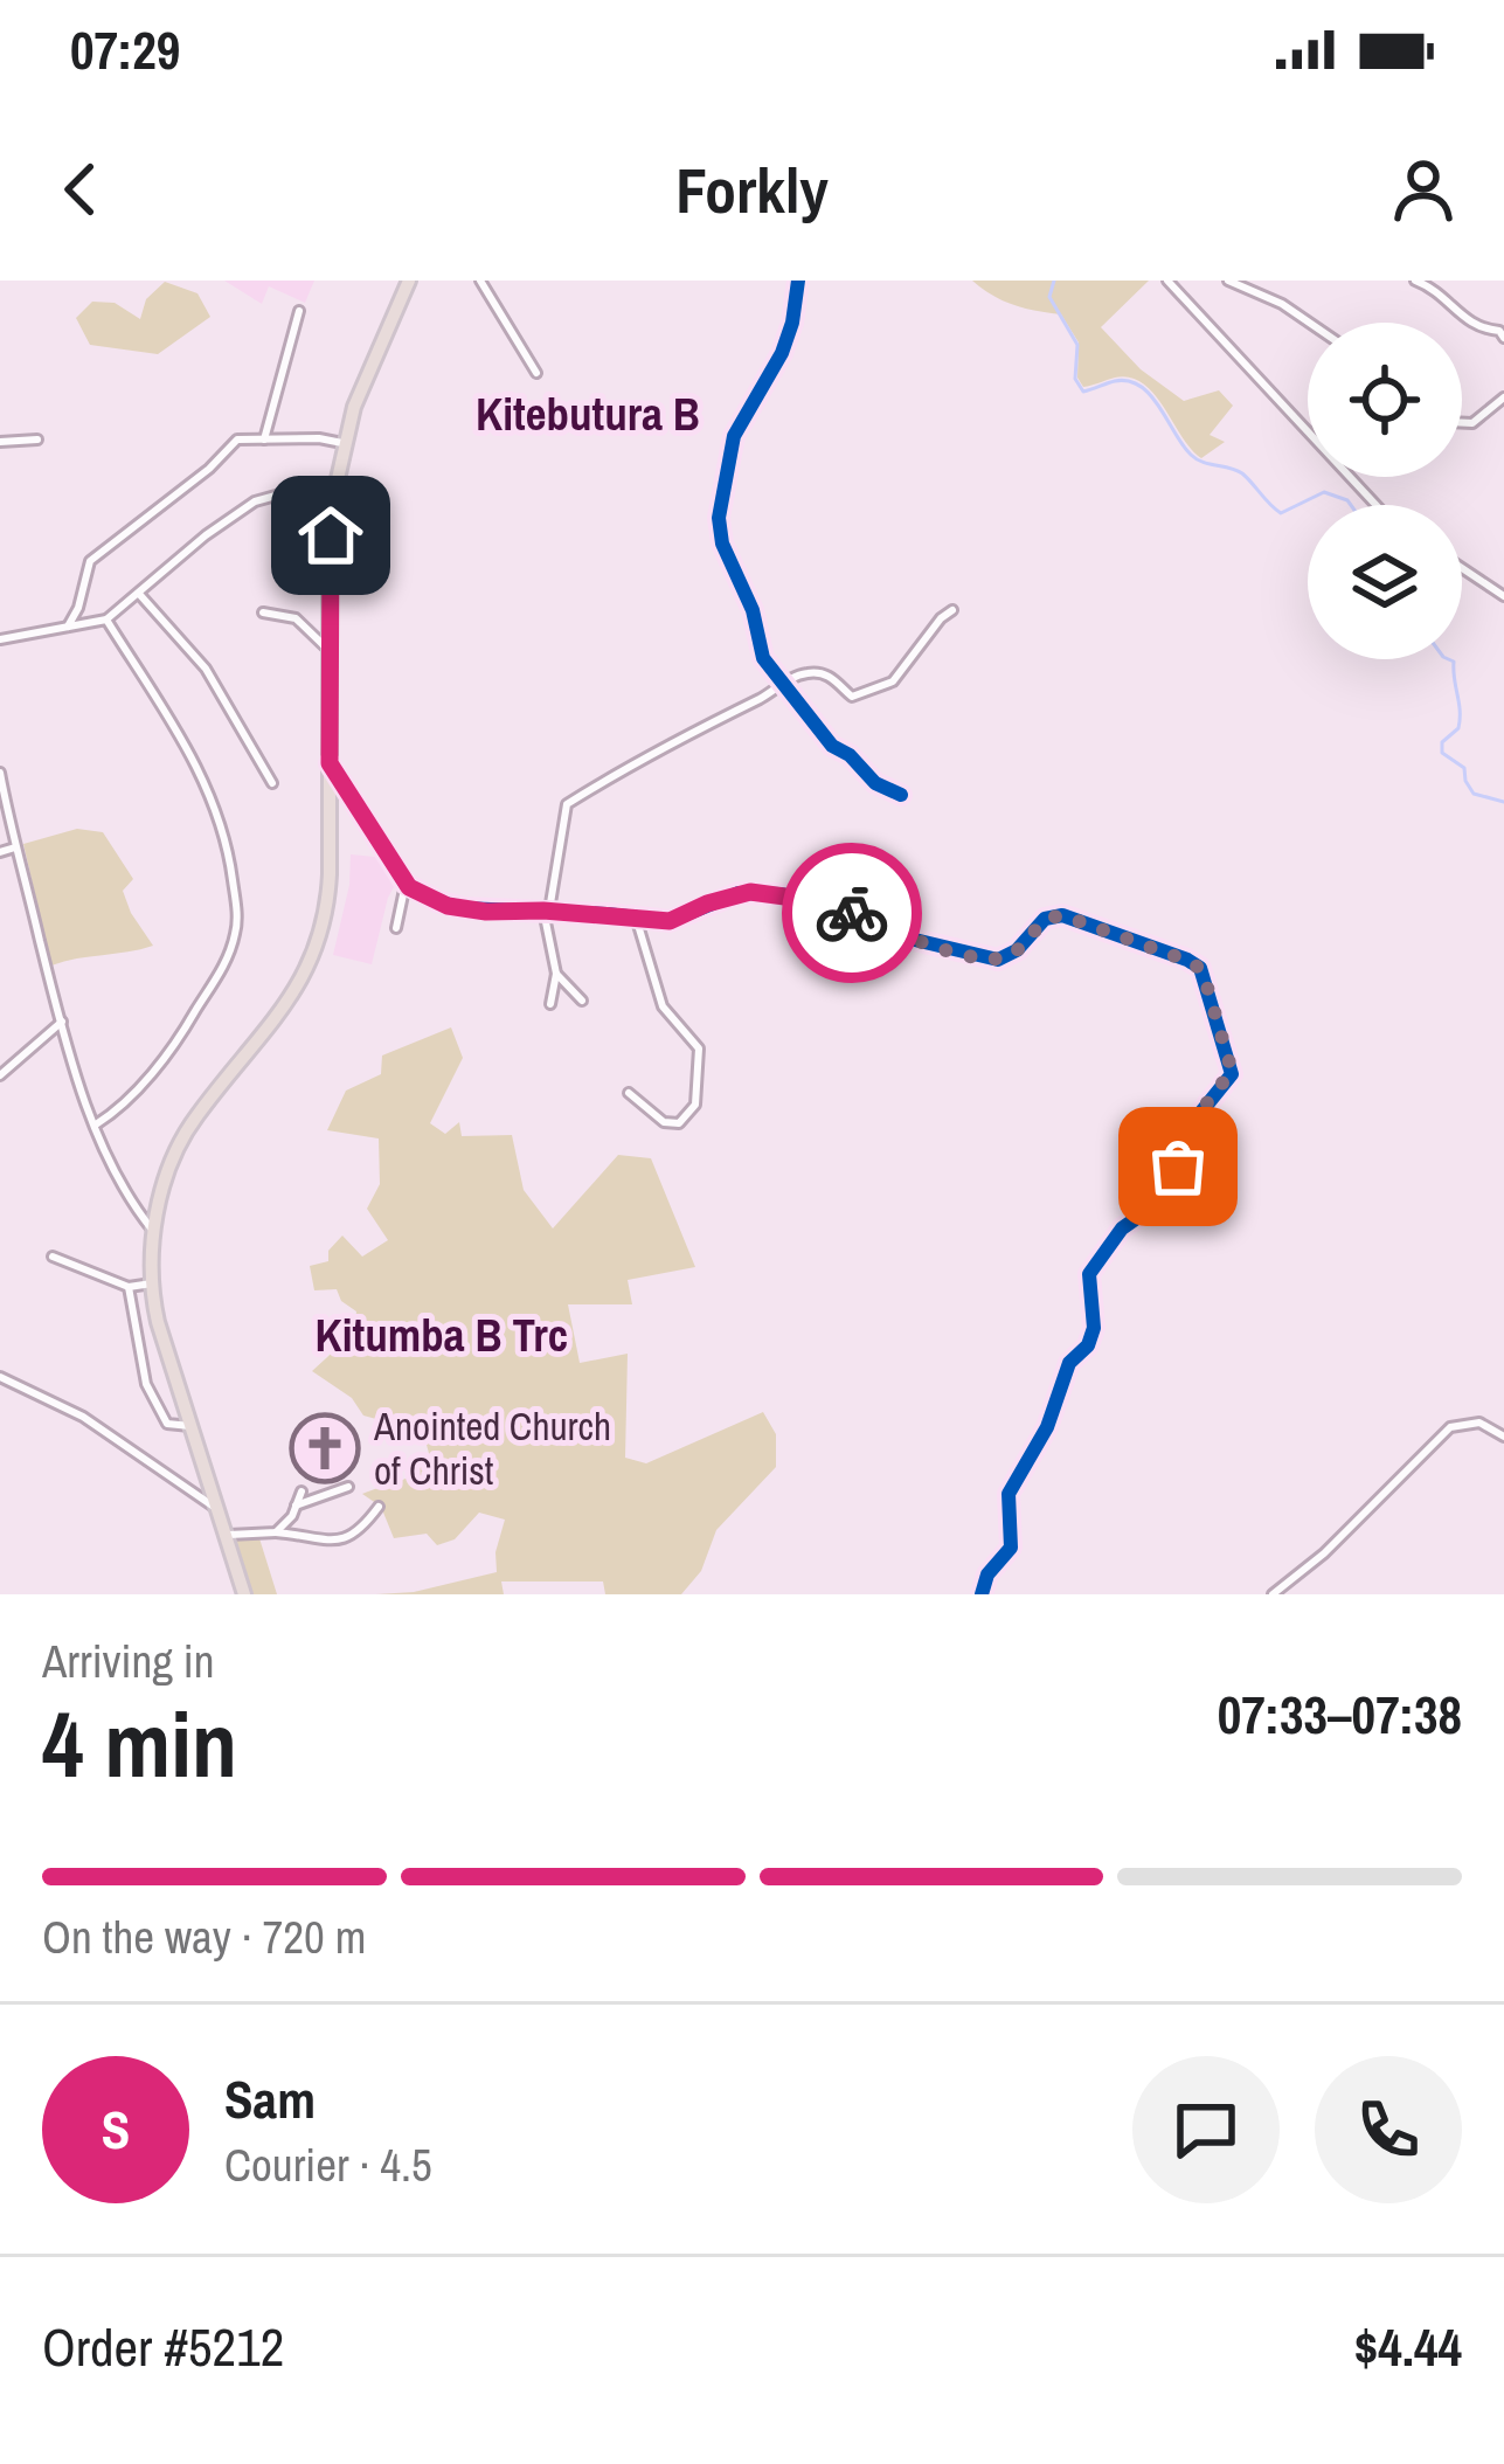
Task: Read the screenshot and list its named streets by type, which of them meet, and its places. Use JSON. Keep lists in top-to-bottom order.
{
  "districts": ["Kitebutura B", "Kitumba B Trc"],
  "places": {
    "church": ["Anointed Church of Christ"]
  },
  "page": {
    "status": "07:29",
    "header": "Forkly",
    "heading": ["4 min", "Arriving in", "07:33–07:38"],
    "panel": [
      "Sam",
      "Courier · 4.5",
      "Order #5212",
      "$4.44"
    ],
    "bar": "On the way · 720 m",
    "round": "S"
  }
}
